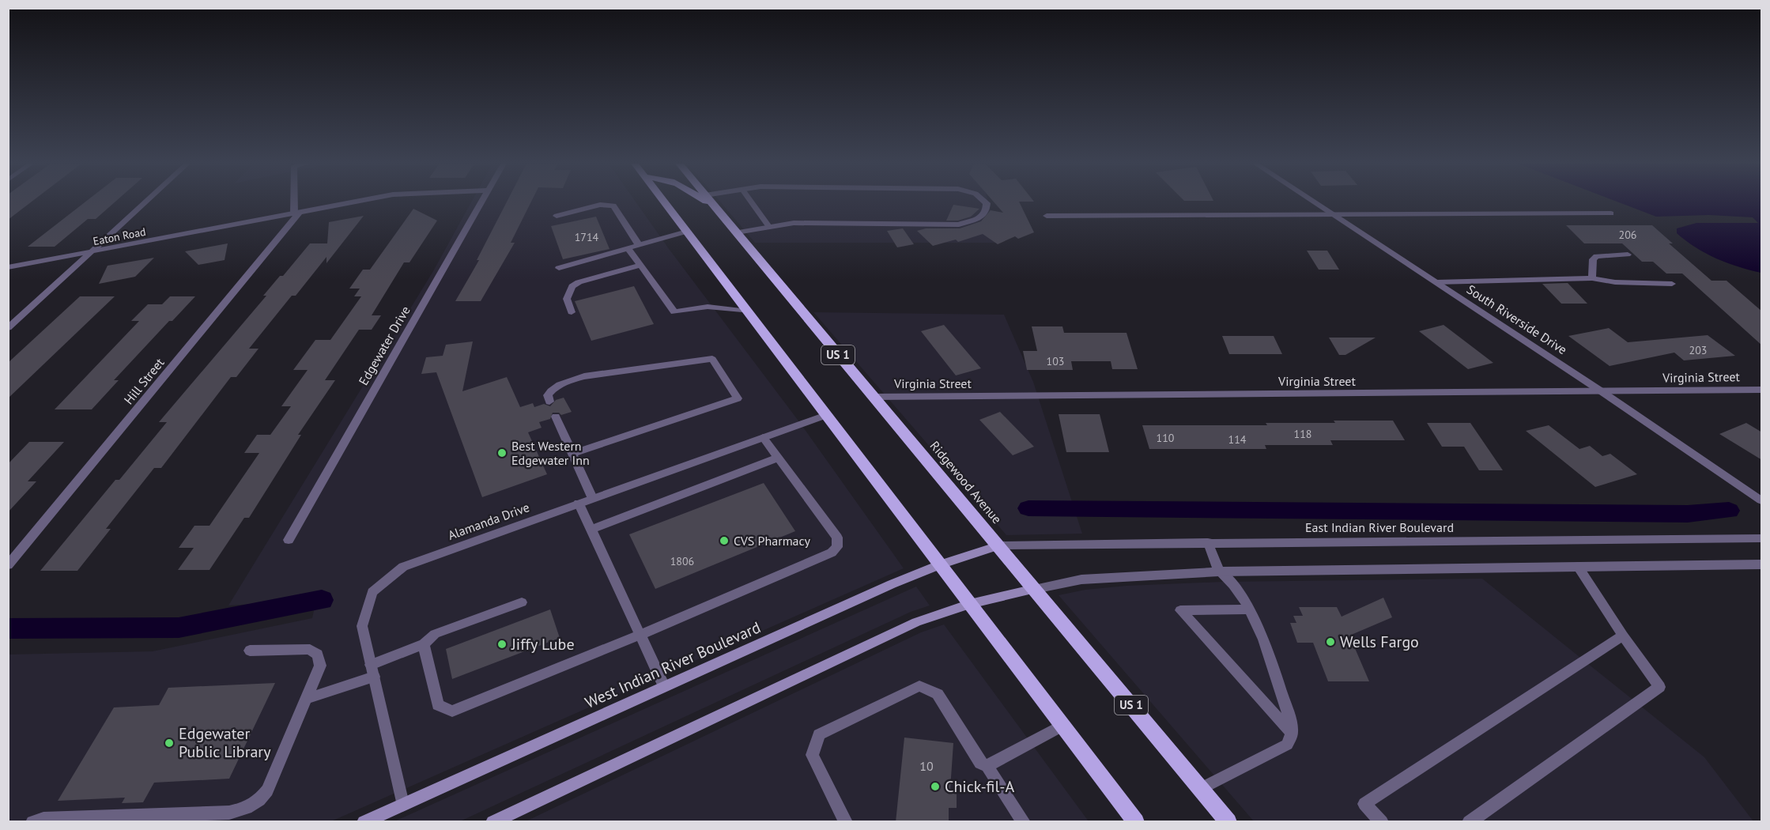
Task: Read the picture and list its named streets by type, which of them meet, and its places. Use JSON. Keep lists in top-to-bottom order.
{
  "streets": {
    "main road": ["US 1", "Ridgewood Avenue", "West Indian River Boulevard"],
    "street": [
      "Eaton Road",
      "South Riverside Drive",
      "Edgewater Drive",
      "Virginia Street",
      "Hill Street",
      "Alamanda Drive",
      "East Indian River Boulevard"
    ]
  },
  "crossings": [
    ["Eaton Road", "Hill Street"],
    ["South Riverside Drive", "Virginia Street"],
    ["Virginia Street", "Ridgewood Avenue"],
    ["Ridgewood Avenue", "East Indian River Boulevard"],
    ["Ridgewood Avenue", "West Indian River Boulevard"],
    ["Alamanda Drive", "West Indian River Boulevard"],
    ["East Indian River Boulevard", "West Indian River Boulevard"]
  ],
  "places": [
    "Best Western Edgewater Inn",
    "CVS Pharmacy",
    "Wells Fargo",
    "Jiffy Lube",
    "Edgewater Public Library",
    "Chick-fil-A"
  ],
  "house_numbers": [
    "206",
    "1714",
    "203",
    "103",
    "118",
    "110",
    "114",
    "1806",
    "10"
  ]
}
